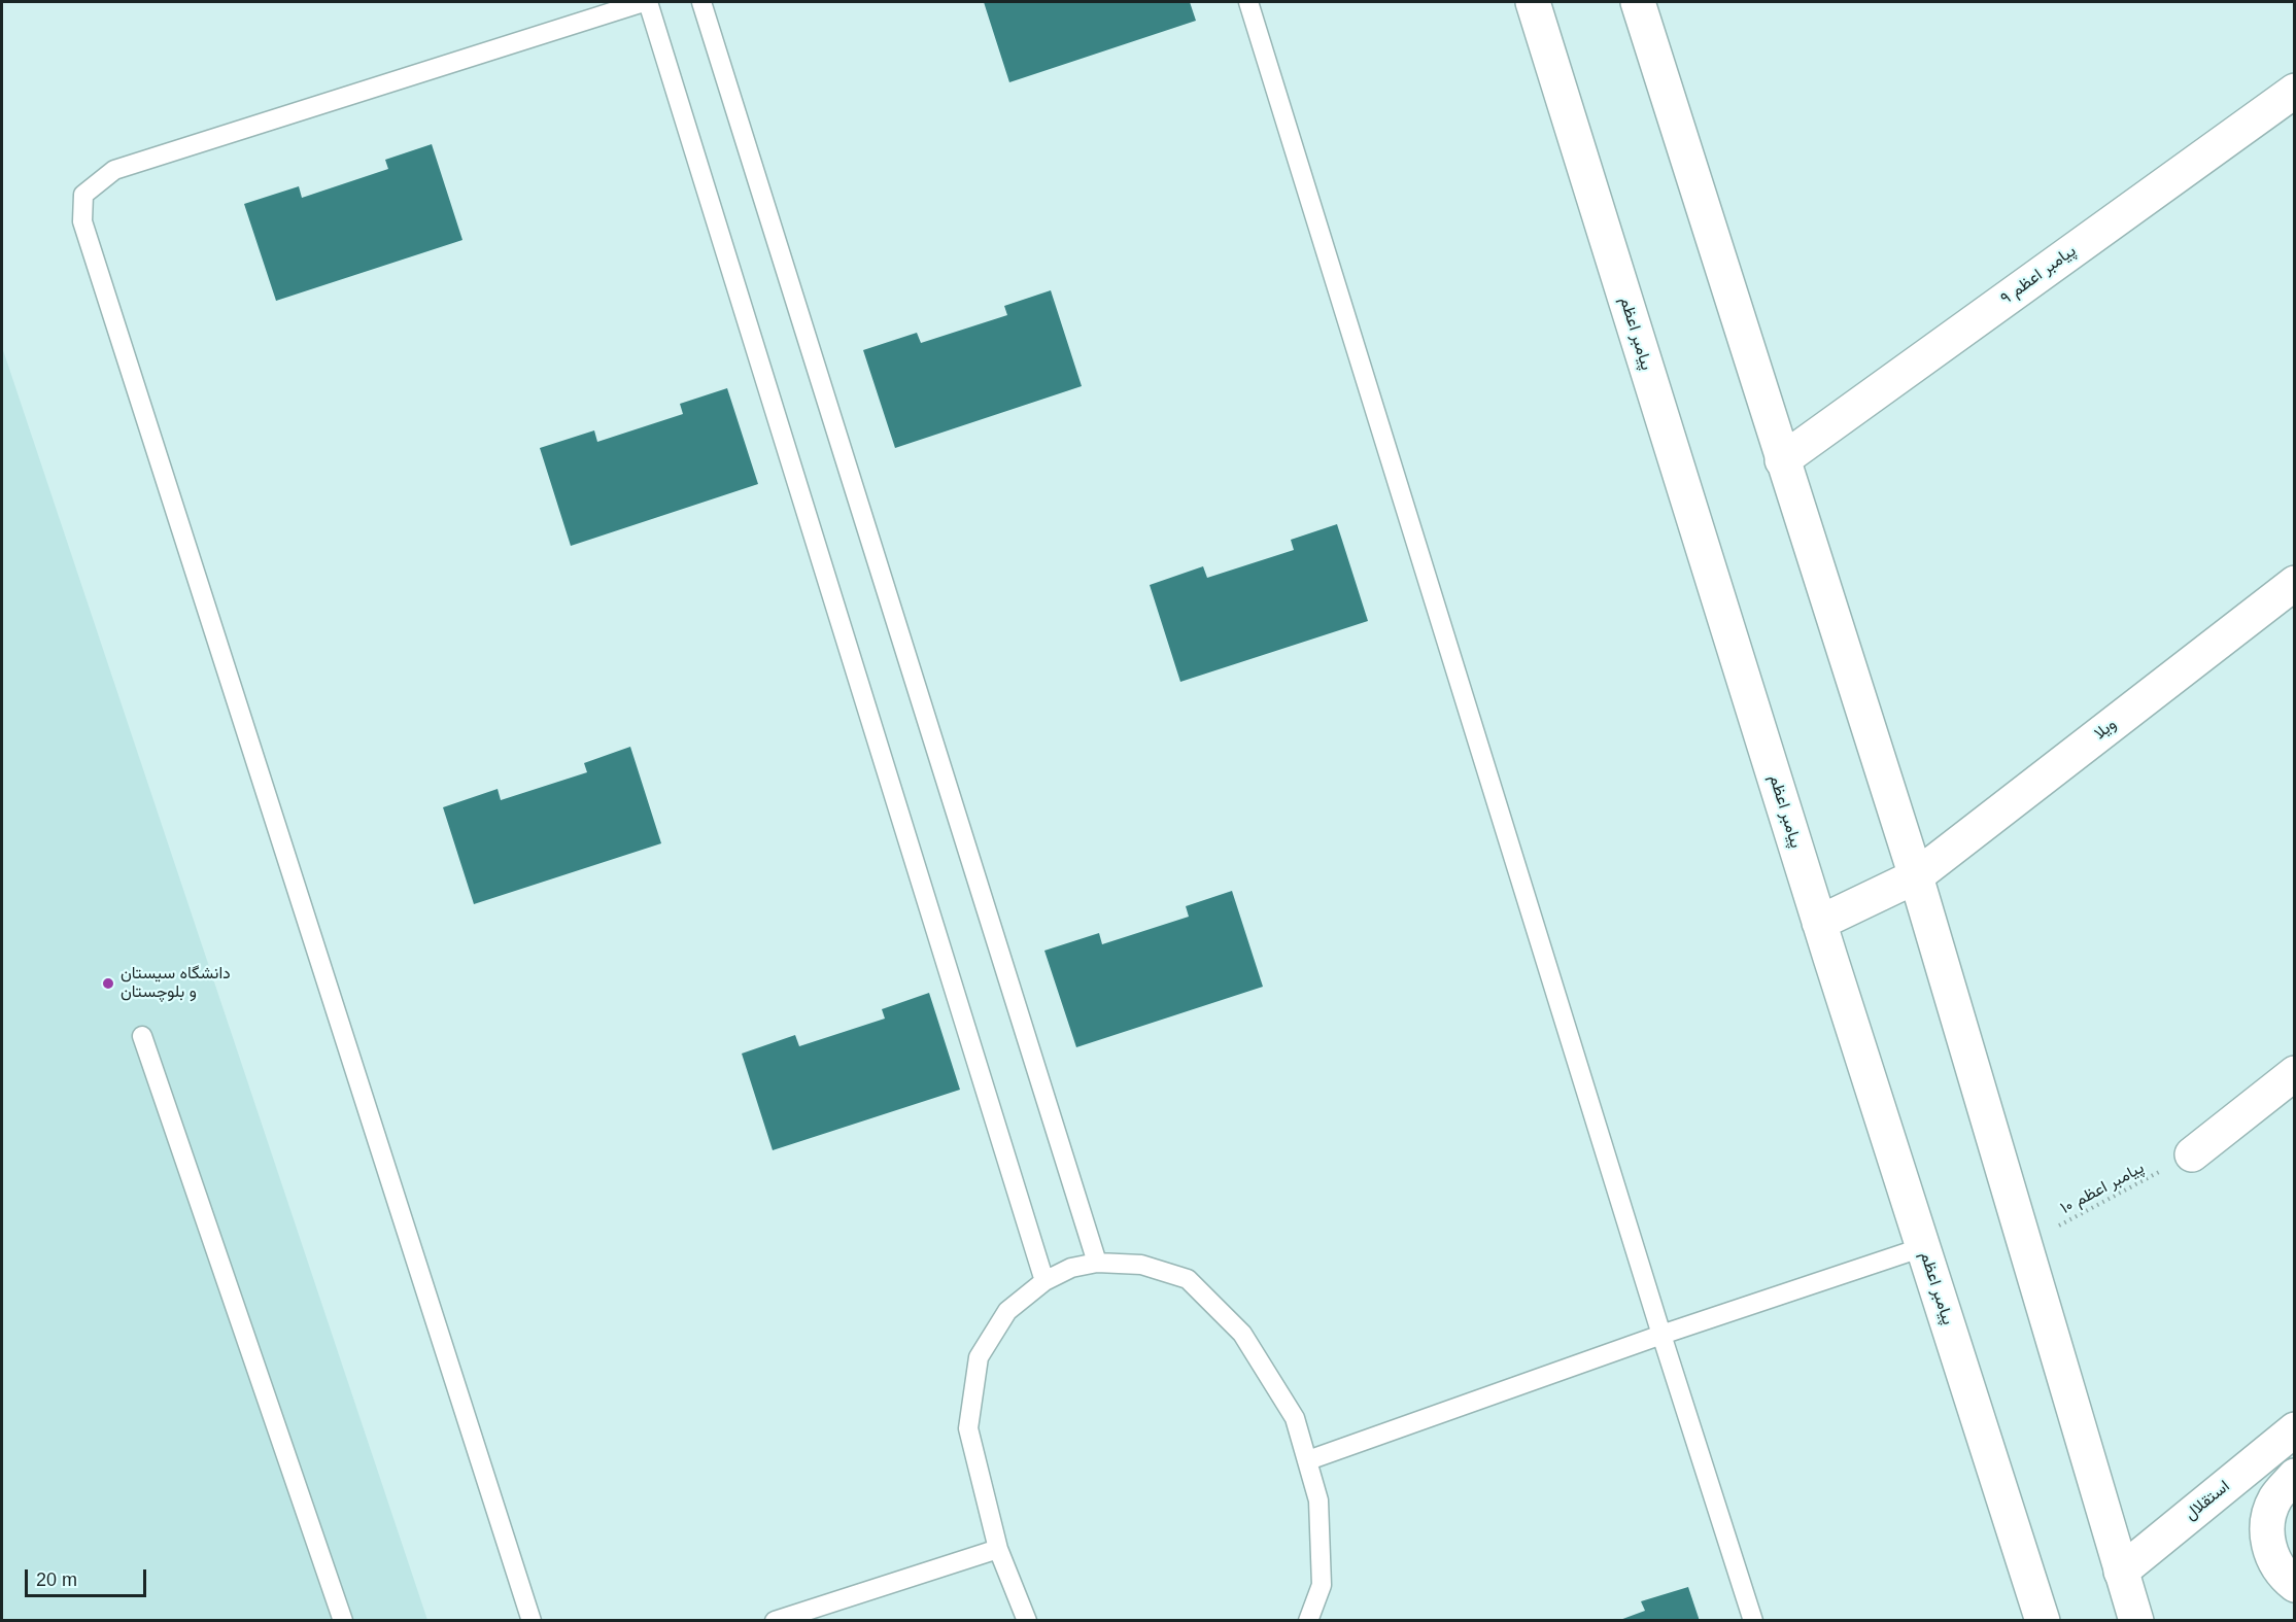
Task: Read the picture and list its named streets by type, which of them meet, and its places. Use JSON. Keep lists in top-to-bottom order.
{
  "streets": {
    "main road": [
      "پیامبر اعظم ۹",
      "پیامبر اعظم",
      "ویلا",
      "استقلال"
    ],
    "path": ["پیامبر اعظم ۱۰"]
  },
  "crossings": [
    ["پیامبر اعظم", "ویلا"]
  ],
  "places": ["دانشگاه سیستان و بلوچستان"],
  "scale_bar": "20 m"
}
